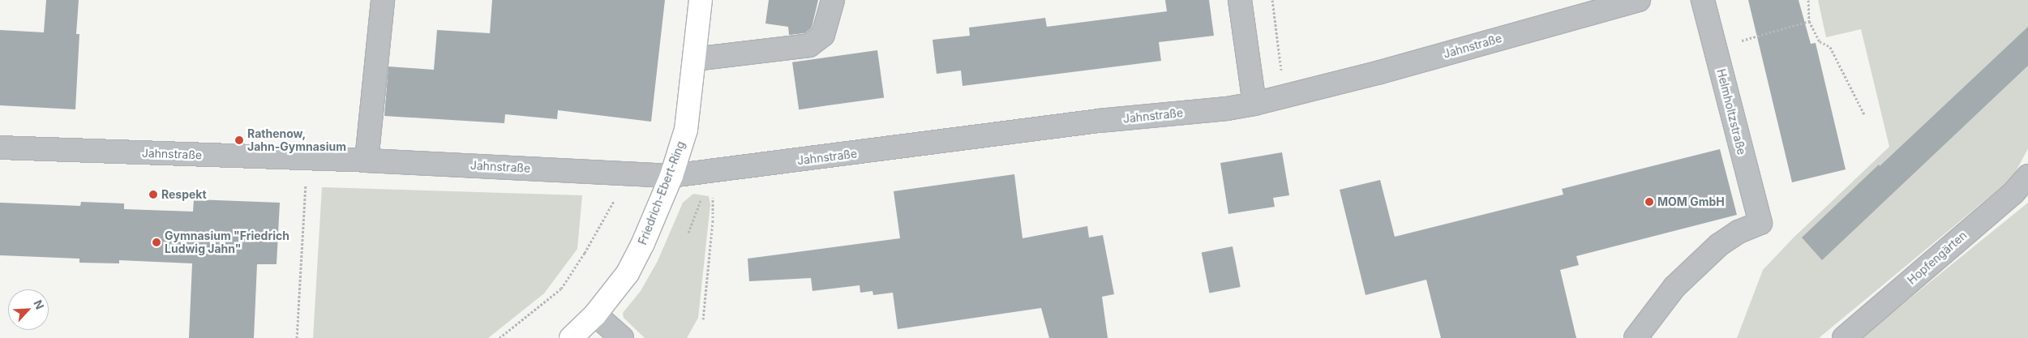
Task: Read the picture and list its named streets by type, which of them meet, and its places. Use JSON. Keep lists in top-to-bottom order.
{
  "streets": {
    "main road": ["Friedrich-Ebert-Ring"],
    "street": ["Jahnstraße", "Helmholtzstraße", "Hopfengärten"]
  },
  "crossings": [
    ["Jahnstraße", "Friedrich-Ebert-Ring"]
  ],
  "places": [
    "Rathenow, Jahn-Gymnasium",
    "Respekt",
    "MOM GmbH",
    "Gymnasium \"Friedrich Ludwig Jahn\""
  ],
  "north": "top right"
}
